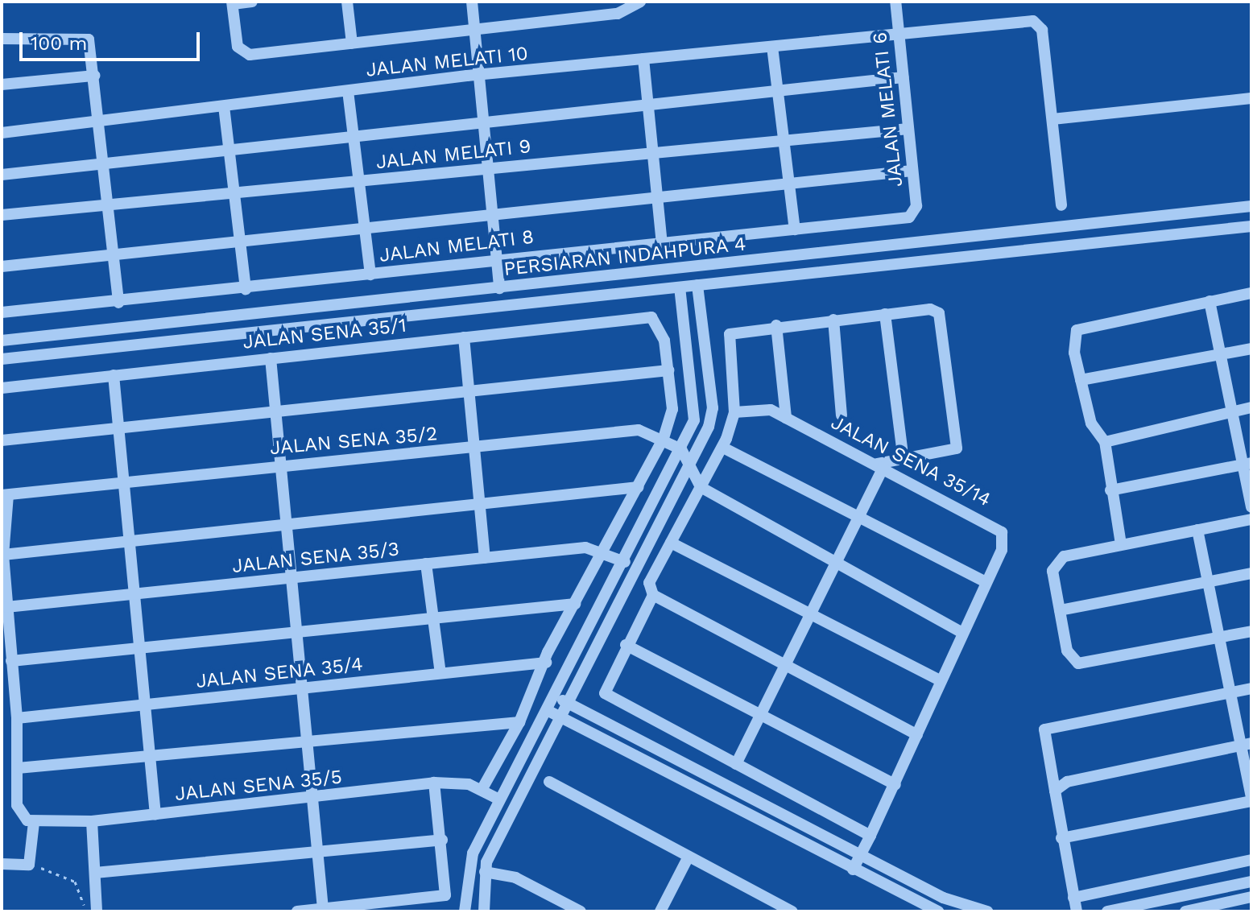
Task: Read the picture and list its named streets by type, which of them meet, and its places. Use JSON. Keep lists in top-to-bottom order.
{
  "streets": {
    "street": [
      "JALAN MELATI 10",
      "JALAN MELATI 6",
      "JALAN MELATI 9",
      "JALAN MELATI 8",
      "PERSIARAN INDAHPURA 4",
      "JALAN SENA 35/1",
      "JALAN SENA 35/2",
      "JALAN SENA 35/14",
      "JALAN SENA 35/3",
      "JALAN SENA 35/4",
      "JALAN SENA 35/5"
    ]
  },
  "crossings": [
    ["JALAN MELATI 10", "JALAN MELATI 6"],
    ["JALAN MELATI 6", "JALAN MELATI 9"],
    ["JALAN MELATI 6", "JALAN MELATI 8"]
  ],
  "scale_bar": "100 m"
}
